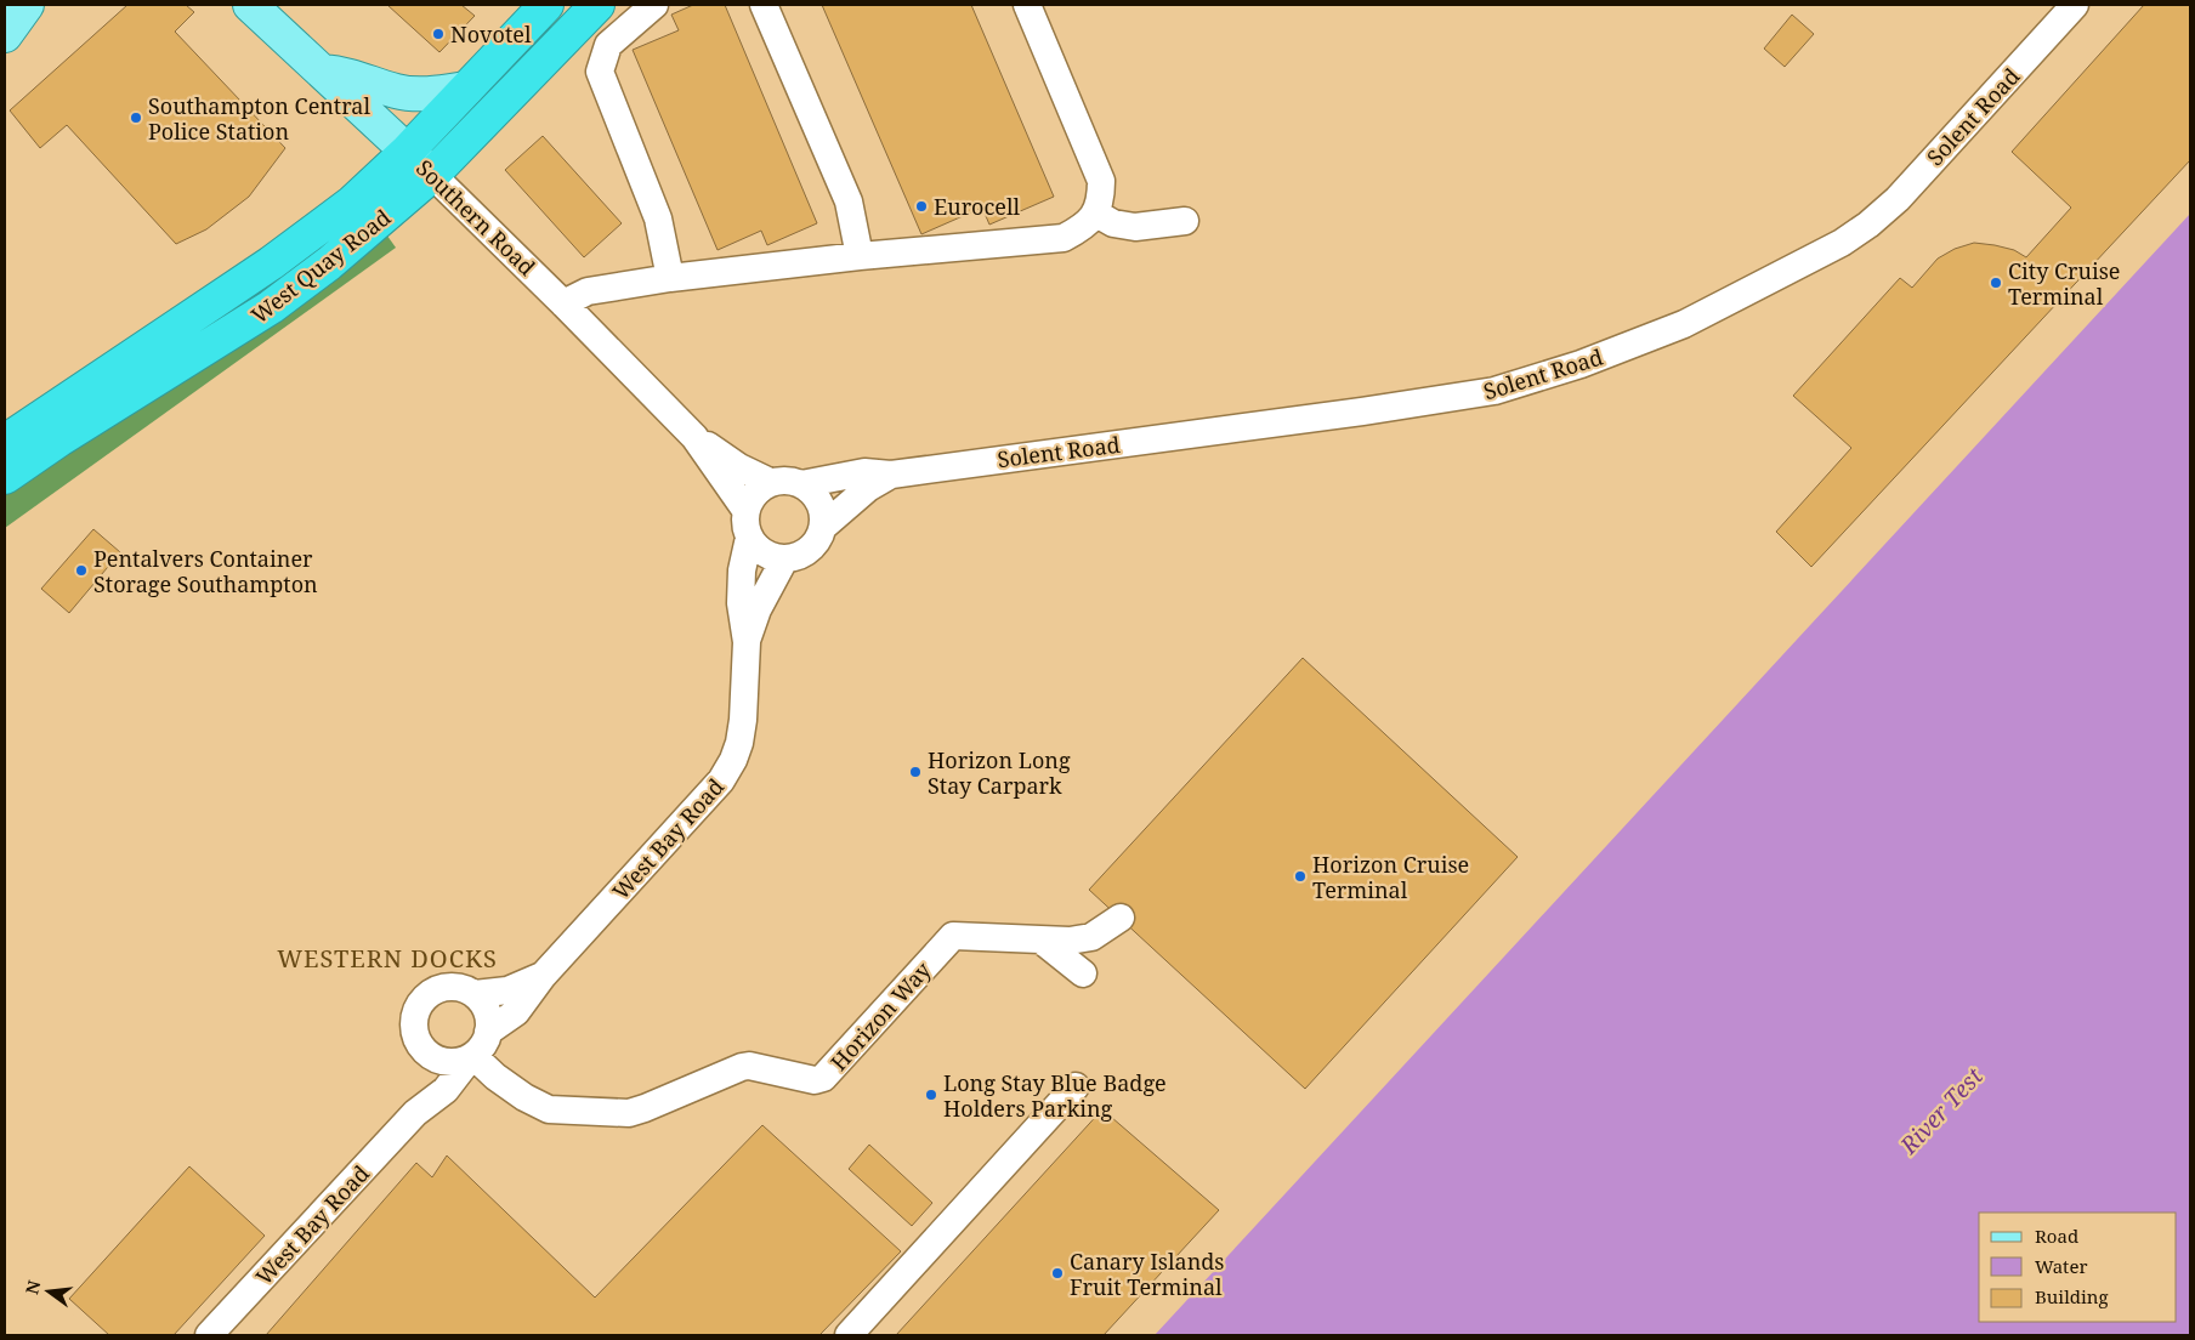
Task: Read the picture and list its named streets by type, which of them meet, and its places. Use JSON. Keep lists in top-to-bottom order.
{
  "streets": {
    "highway": ["West Quay Road"],
    "main road": ["Southern Road"],
    "street": ["Solent Road", "West Bay Road", "Horizon Way"]
  },
  "crossings": [
    ["Solent Road", "Southern Road"],
    ["Solent Road", "West Bay Road"],
    ["Southern Road", "West Quay Road"],
    ["Southern Road", "West Bay Road"],
    ["West Bay Road", "Horizon Way"]
  ],
  "districts": ["WESTERN DOCKS"],
  "water": ["River Test"],
  "places": [
    "Novotel",
    "Southampton Central Police Station",
    "Eurocell",
    "City Cruise Terminal",
    "Pentalvers Container Storage Southampton",
    "Horizon Long Stay Carpark",
    "Horizon Cruise Terminal",
    "Long Stay Blue Badge Holders Parking",
    "Canary Islands Fruit Terminal"
  ],
  "legend": ["Road", "Water", "Building"],
  "north": "left"
}
